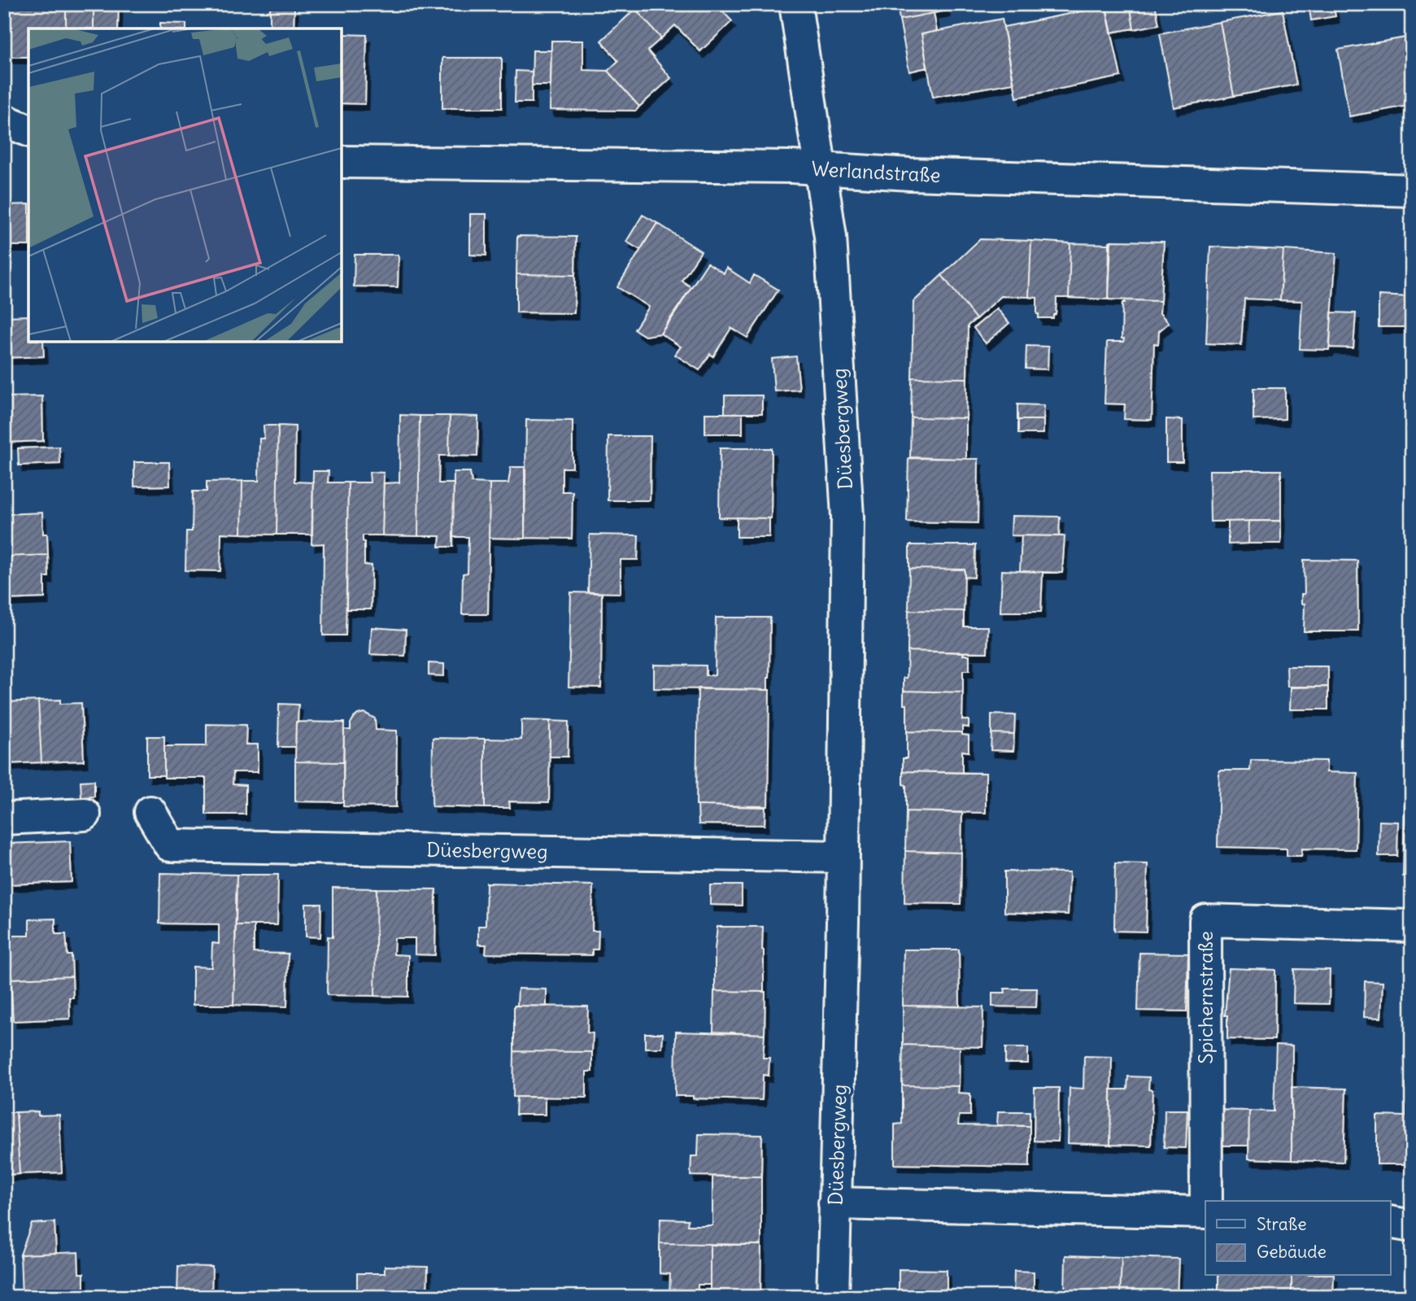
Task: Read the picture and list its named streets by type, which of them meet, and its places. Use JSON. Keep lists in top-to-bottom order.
{
  "streets": {
    "street": ["Werlandstraße", "Düesbergweg", "Spichernstraße"]
  },
  "crossings": [
    ["Werlandstraße", "Düesbergweg"],
    ["Düesbergweg", "Spichernstraße"]
  ],
  "legend": ["Straße", "Gebäude"]
}
